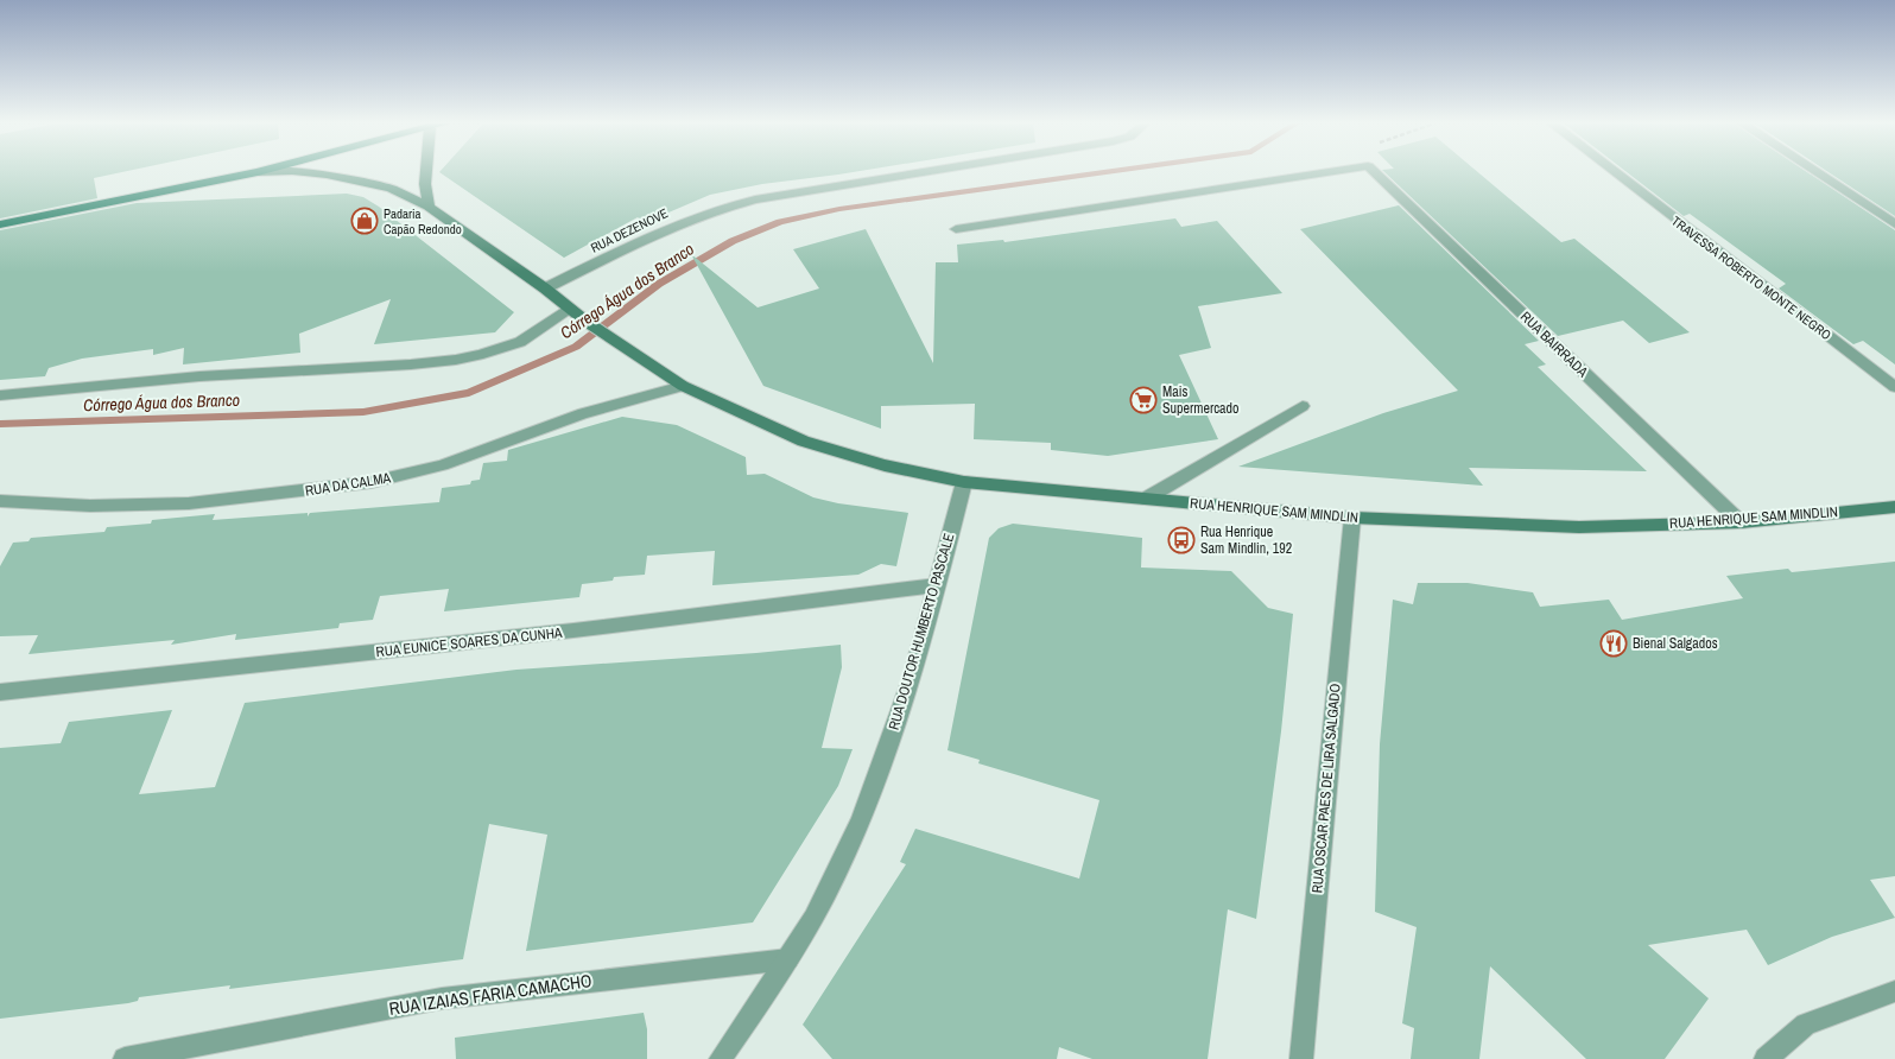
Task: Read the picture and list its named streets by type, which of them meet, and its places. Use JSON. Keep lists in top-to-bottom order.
{
  "streets": {
    "main road": ["RUA HENRIQUE SAM MINDLIN"],
    "street": [
      "RUA DEZENOVE",
      "TRAVESSA ROBERTO MONTE NEGRO",
      "RUA BAIRRADA",
      "RUA DA CALMA",
      "RUA DOUTOR HUMBERTO PASCALE",
      "RUA EUNICE SOARES DA CUNHA",
      "RUA OSCAR PAES DE LIRA SALGADO",
      "RUA IZAIAS FARIA CAMACHO"
    ]
  },
  "crossings": [
    ["RUA DEZENOVE", "RUA HENRIQUE SAM MINDLIN"],
    ["RUA BAIRRADA", "RUA HENRIQUE SAM MINDLIN"],
    ["RUA DA CALMA", "RUA HENRIQUE SAM MINDLIN"],
    ["RUA HENRIQUE SAM MINDLIN", "RUA DOUTOR HUMBERTO PASCALE"],
    ["RUA HENRIQUE SAM MINDLIN", "RUA OSCAR PAES DE LIRA SALGADO"],
    ["RUA DOUTOR HUMBERTO PASCALE", "RUA EUNICE SOARES DA CUNHA"],
    ["RUA DOUTOR HUMBERTO PASCALE", "RUA IZAIAS FARIA CAMACHO"]
  ],
  "water": ["Córrego Água dos Branco"],
  "places": {
    "shop": ["Padaria Capão Redondo"],
    "supermarket": ["Mais Supermercado"],
    "bus stop": ["Rua Henrique Sam Mindlin, 192"],
    "restaurant": ["Bienal Salgados"]
  }
}
